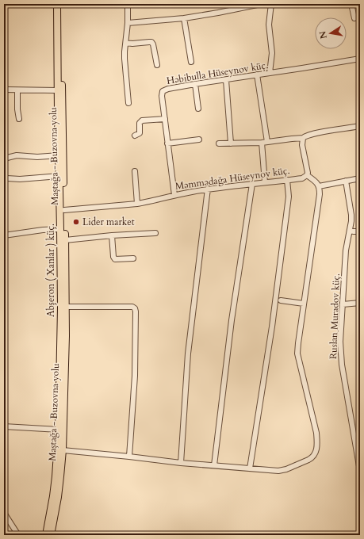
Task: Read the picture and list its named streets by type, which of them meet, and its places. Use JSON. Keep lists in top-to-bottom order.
{
  "streets": {
    "main road": ["Maştağa - Buzovna yolu", "Abşeron ( Xanlar ) küç."],
    "street": ["Həbibulla Hüseynov küç.", "Məmmədağa Hüseynov küç.", "Ruslan Muradov küç."]
  },
  "crossings": [
    ["Həbibulla Hüseynov küç.", "Məmmədağa Hüseynov küç."],
    ["Maştağa - Buzovna yolu", "Məmmədağa Hüseynov küç."],
    ["Maştağa - Buzovna yolu", "Abşeron ( Xanlar ) küç."]
  ],
  "places": ["Lider market"],
  "north": "left"
}
